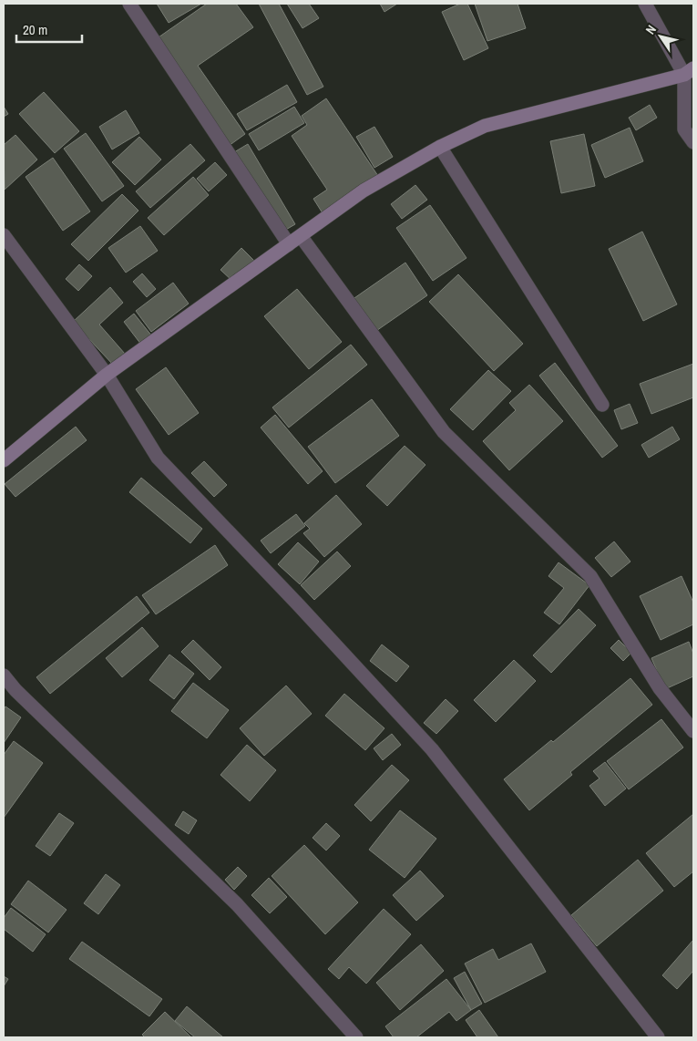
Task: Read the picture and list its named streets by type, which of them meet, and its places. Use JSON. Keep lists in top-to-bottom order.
{
  "scale_bar": "20 m",
  "north": "top left"
}
